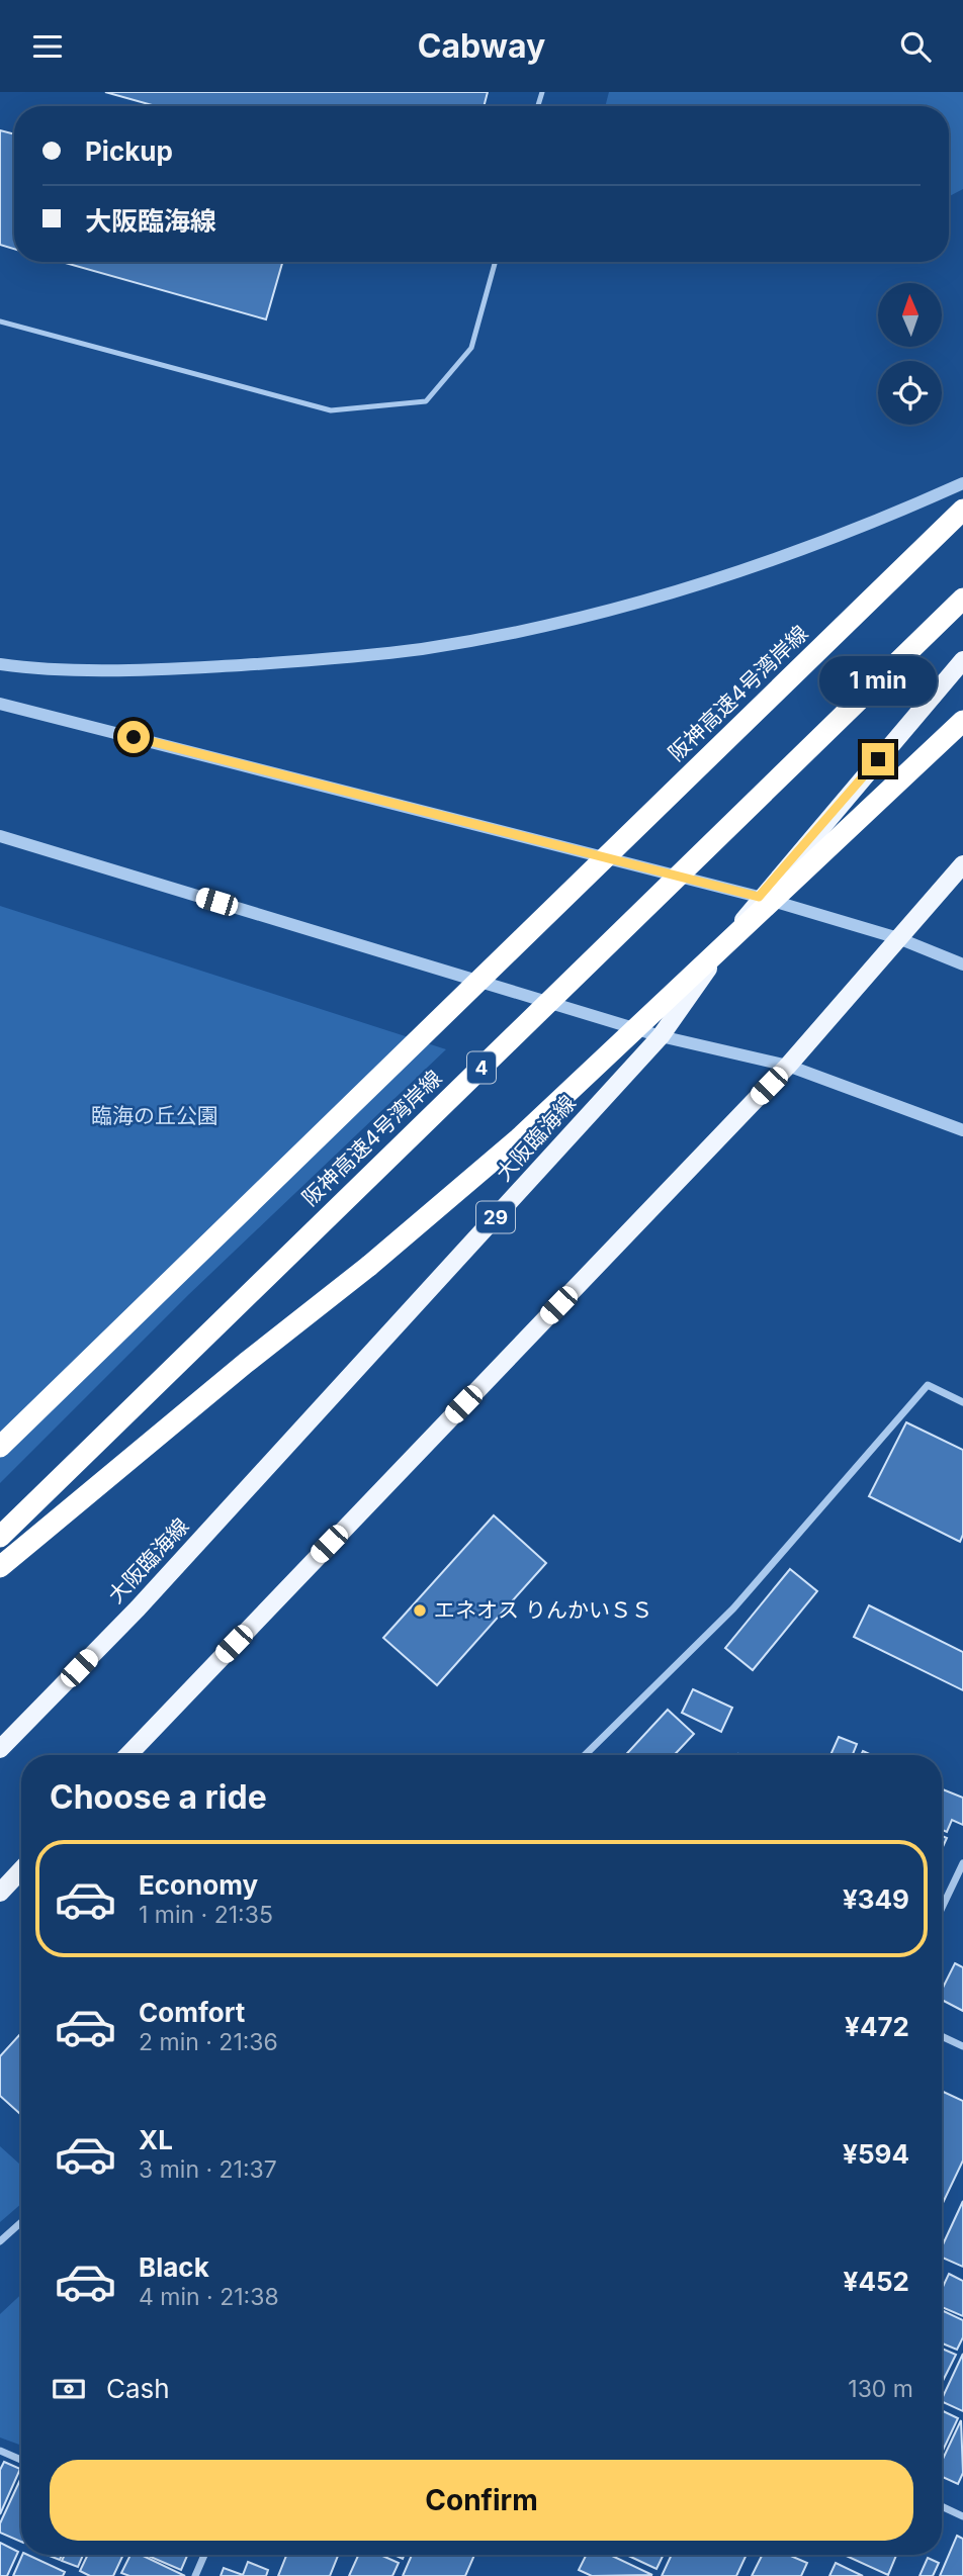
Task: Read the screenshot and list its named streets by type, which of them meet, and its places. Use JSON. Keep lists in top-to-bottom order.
{
  "streets": {
    "highway": ["阪神高速4号湾岸線", "4"],
    "main road": ["大阪臨海線", "29"]
  },
  "parks": ["臨海の丘公園"],
  "places": ["エネオス りんかいＳＳ"],
  "north": "top",
  "page": {
    "header": "Cabway",
    "banner": ["Pickup", "大阪臨海線"],
    "bubble": "1 min",
    "heading": "Choose a ride",
    "list": [
      {
        "name": "Economy",
        "note": "1 min · 21:35",
        "value": "¥349"
      },
      {
        "name": "Comfort",
        "note": "2 min · 21:36",
        "value": "¥472"
      },
      {
        "name": "XL",
        "note": "3 min · 21:37",
        "value": "¥594"
      },
      {
        "name": "Black",
        "note": "4 min · 21:38",
        "value": "¥452"
      }
    ],
    "pay": ["Cash", "130 m"],
    "buttons": "Confirm"
  }
}
